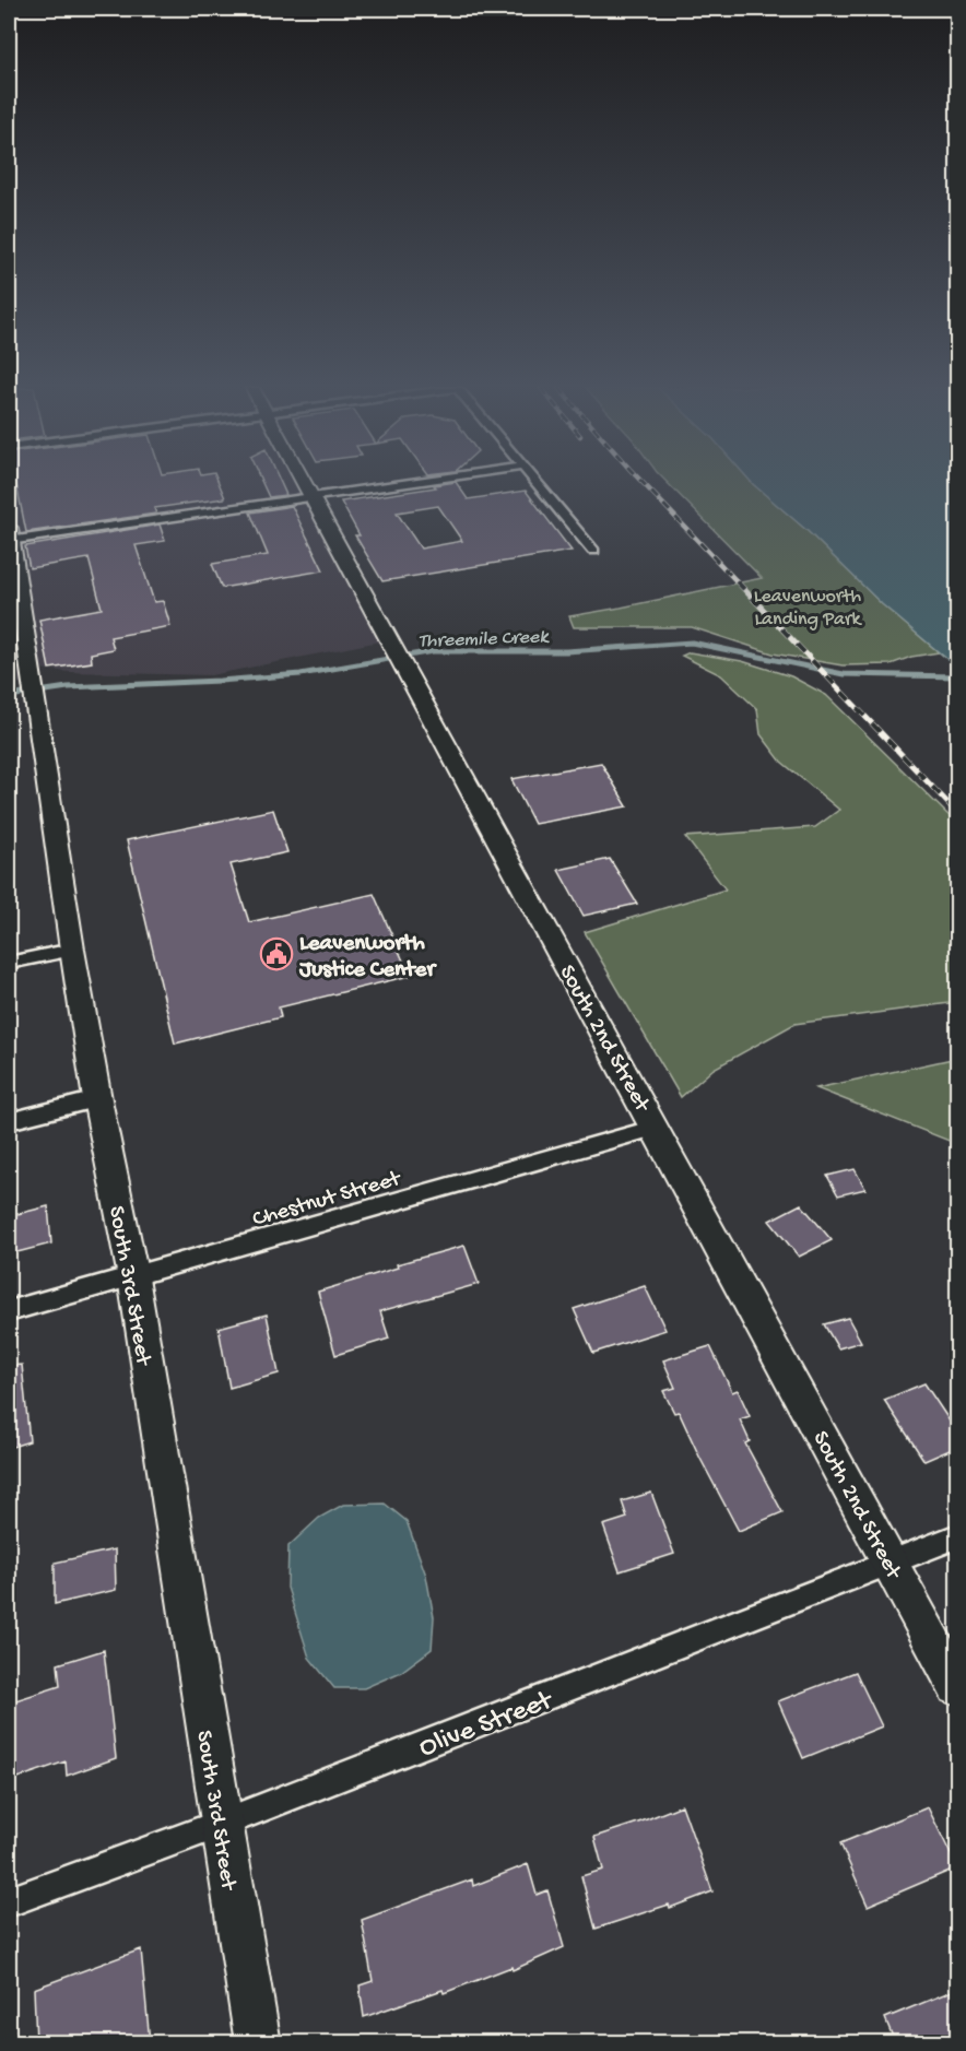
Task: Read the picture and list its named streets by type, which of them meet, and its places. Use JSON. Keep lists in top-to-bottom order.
{
  "streets": {
    "street": [
      "South 2nd Street",
      "Chestnut Street",
      "South 3rd Street",
      "Olive Street"
    ]
  },
  "crossings": [
    ["South 2nd Street", "Chestnut Street"],
    ["South 2nd Street", "Olive Street"],
    ["Chestnut Street", "South 3rd Street"],
    ["South 3rd Street", "Olive Street"]
  ],
  "water": ["Threemile Creek"],
  "parks": ["Leavenworth Landing Park"],
  "places": {
    "public building": ["Leavenworth Justice Center"]
  }
}
